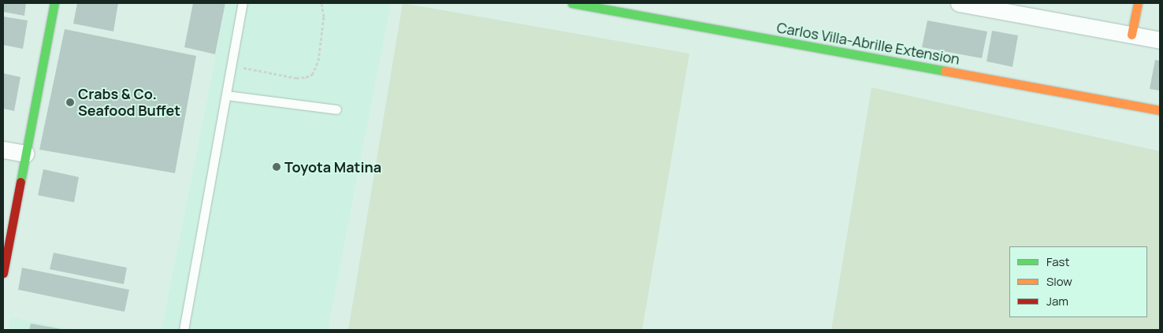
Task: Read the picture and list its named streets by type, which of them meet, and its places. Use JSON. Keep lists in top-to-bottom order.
{
  "streets": {
    "street": ["Carlos Villa-Abrille Extension"]
  },
  "places": ["Crabs & Co. Seafood Buffet", "Toyota Matina"],
  "legend": ["Fast", "Slow", "Jam"]
}
